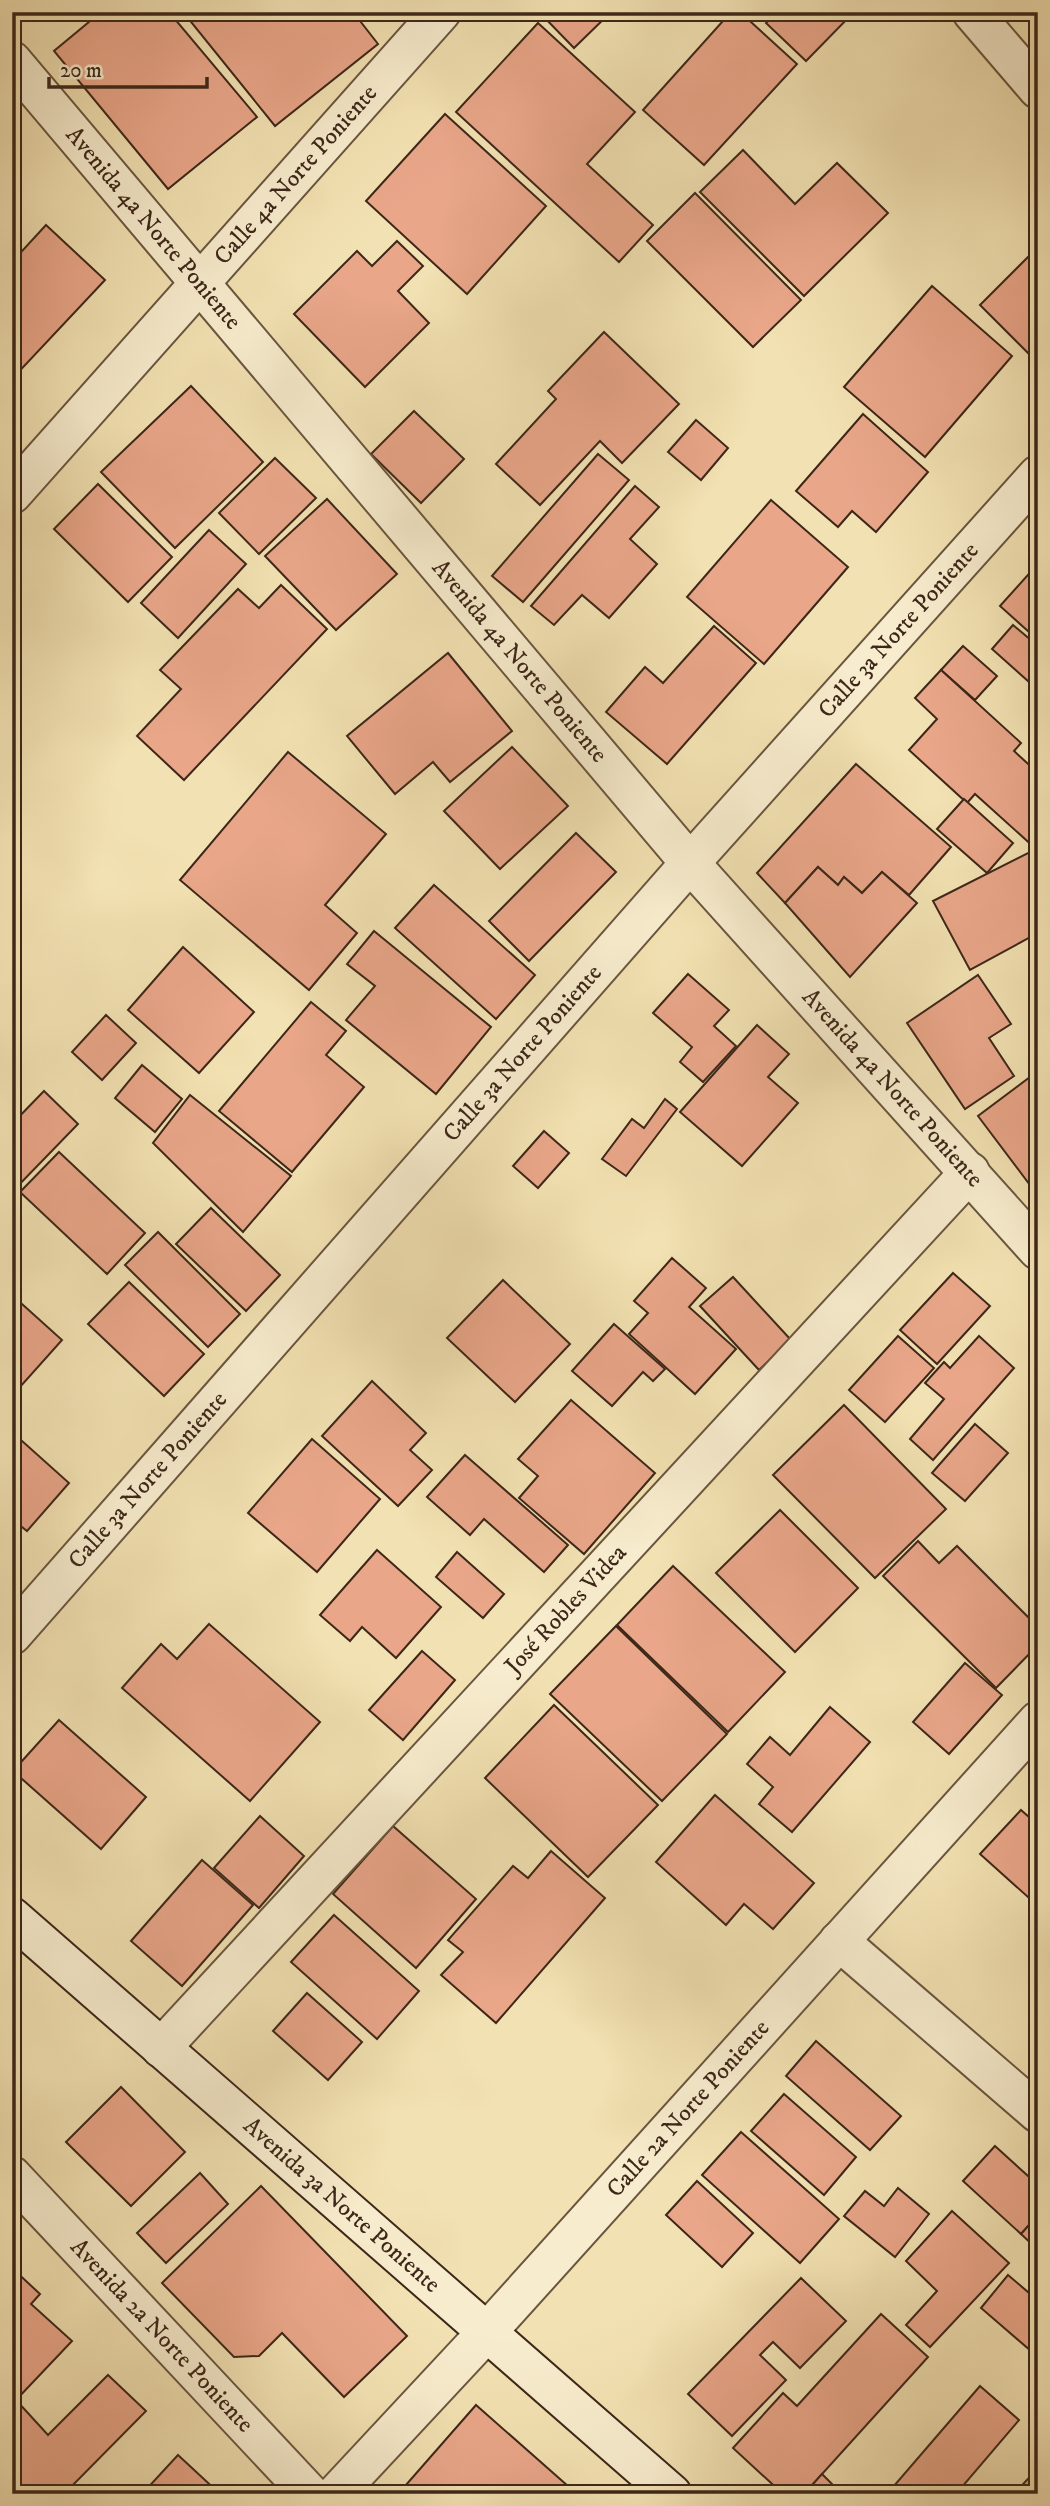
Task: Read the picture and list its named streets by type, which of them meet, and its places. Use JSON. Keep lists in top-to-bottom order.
{
  "streets": {
    "street": [
      "Calle 4a Norte Poniente",
      "Avenida 4a Norte Poniente",
      "Calle 3a Norte Poniente",
      "José Robles Videa",
      "Calle 2a Norte Poniente",
      "Avenida 3a Norte Poniente",
      "Avenida 2a Norte Poniente"
    ]
  },
  "crossings": [
    ["Calle 4a Norte Poniente", "Avenida 4a Norte Poniente"],
    ["Avenida 4a Norte Poniente", "Calle 3a Norte Poniente"],
    ["Avenida 4a Norte Poniente", "José Robles Videa"],
    ["José Robles Videa", "Avenida 3a Norte Poniente"],
    ["Calle 2a Norte Poniente", "Avenida 3a Norte Poniente"]
  ],
  "scale_bar": "20 m"
}
